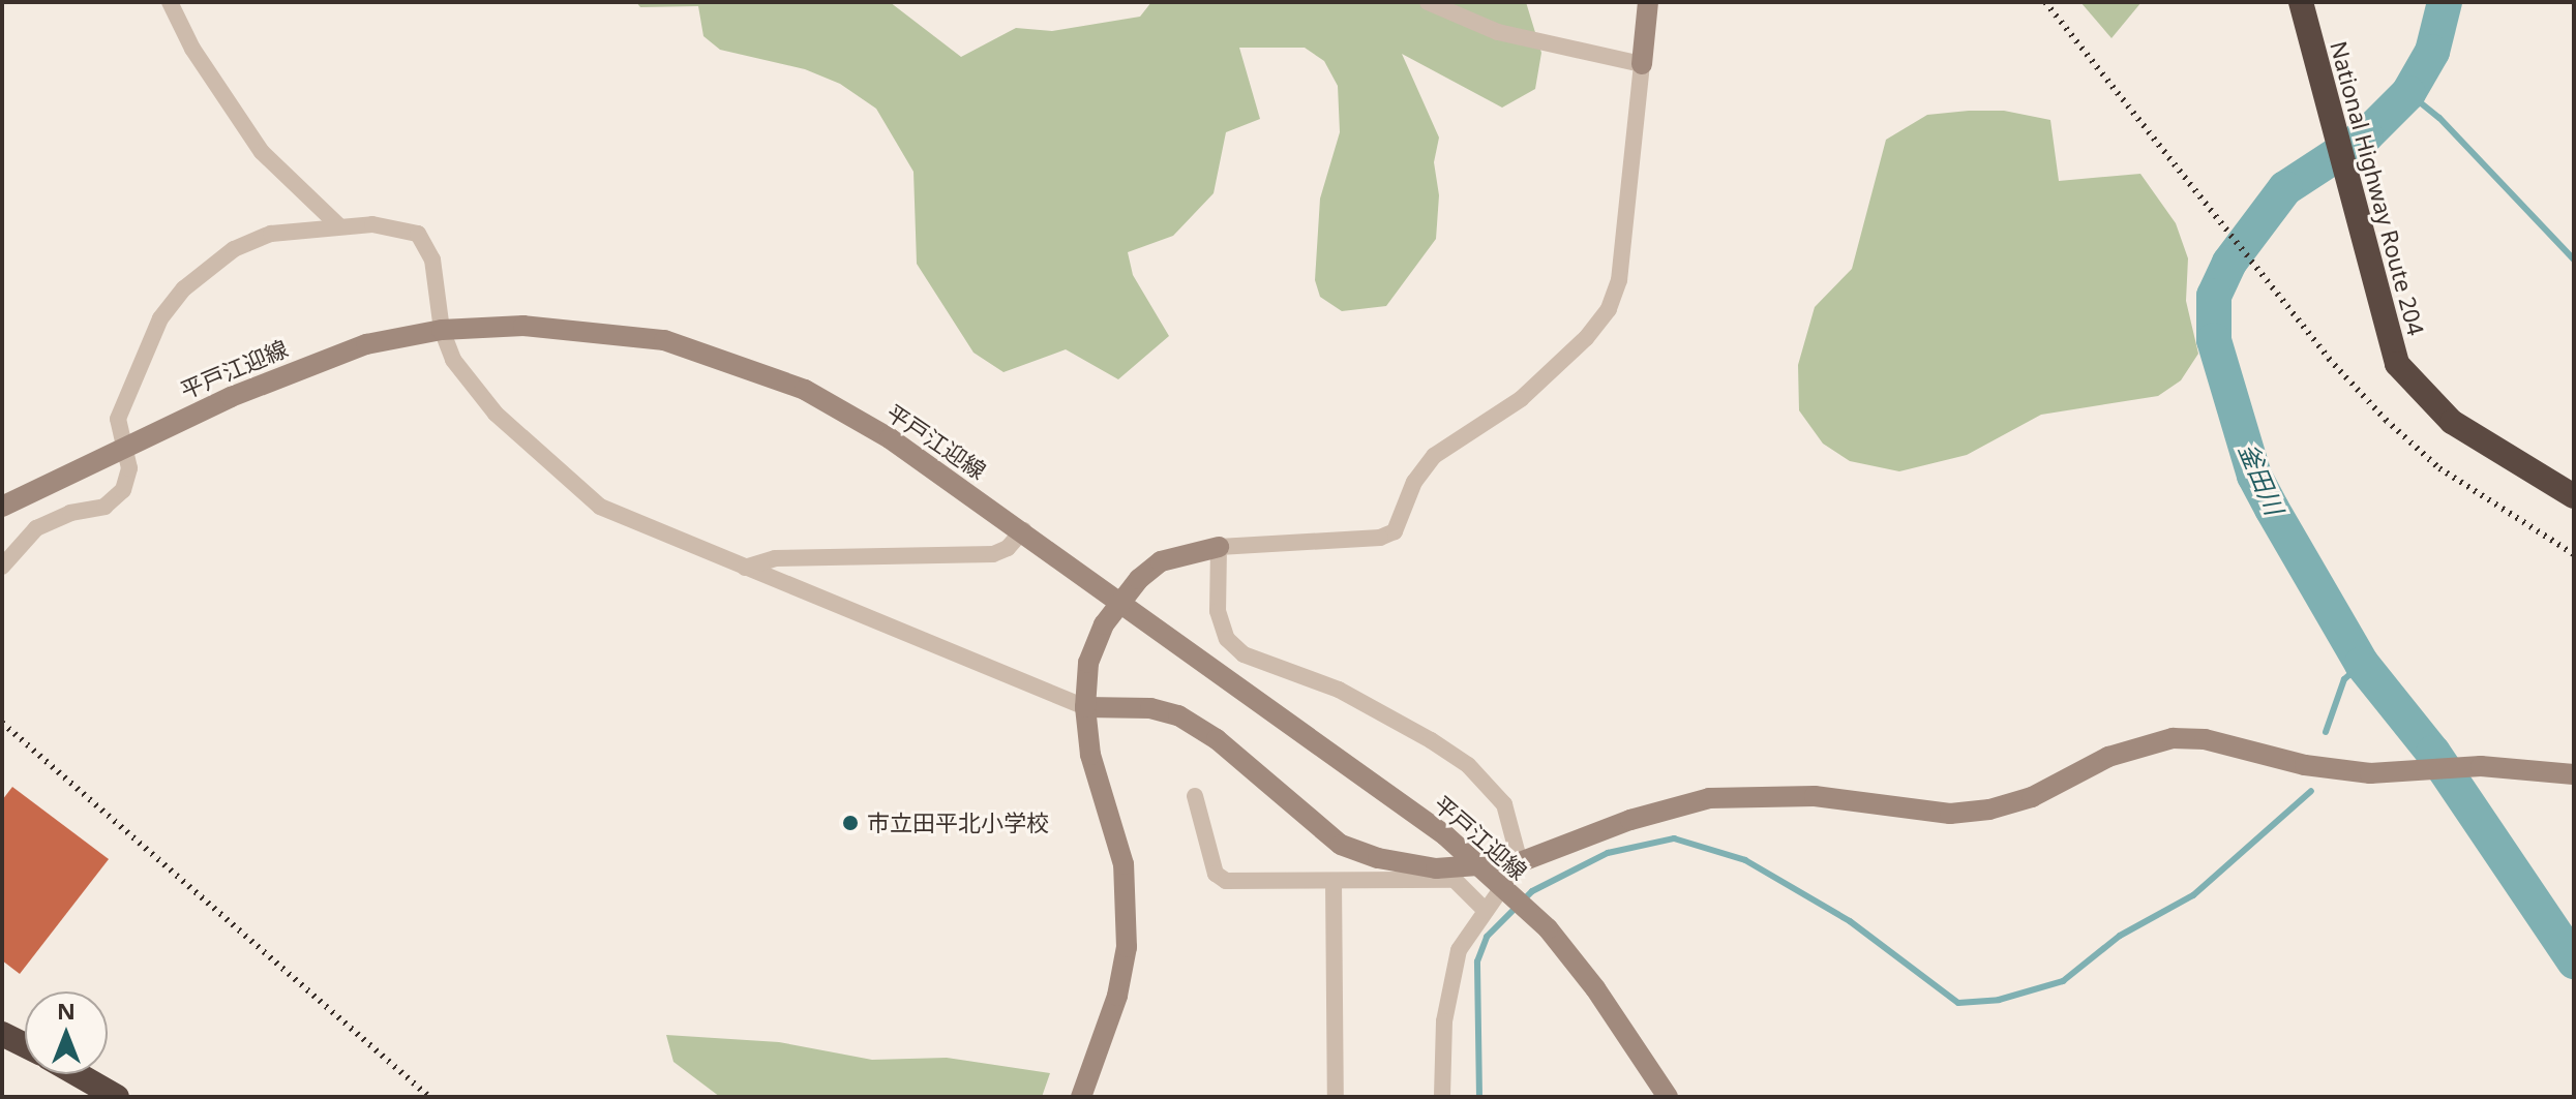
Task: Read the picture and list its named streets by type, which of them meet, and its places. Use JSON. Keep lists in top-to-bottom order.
{
  "streets": {
    "highway": ["National Highway Route 204"],
    "street": ["平戸江迎線"]
  },
  "water": ["釜田川"],
  "places": ["市立田平北小学校"],
  "north": "top"
}
